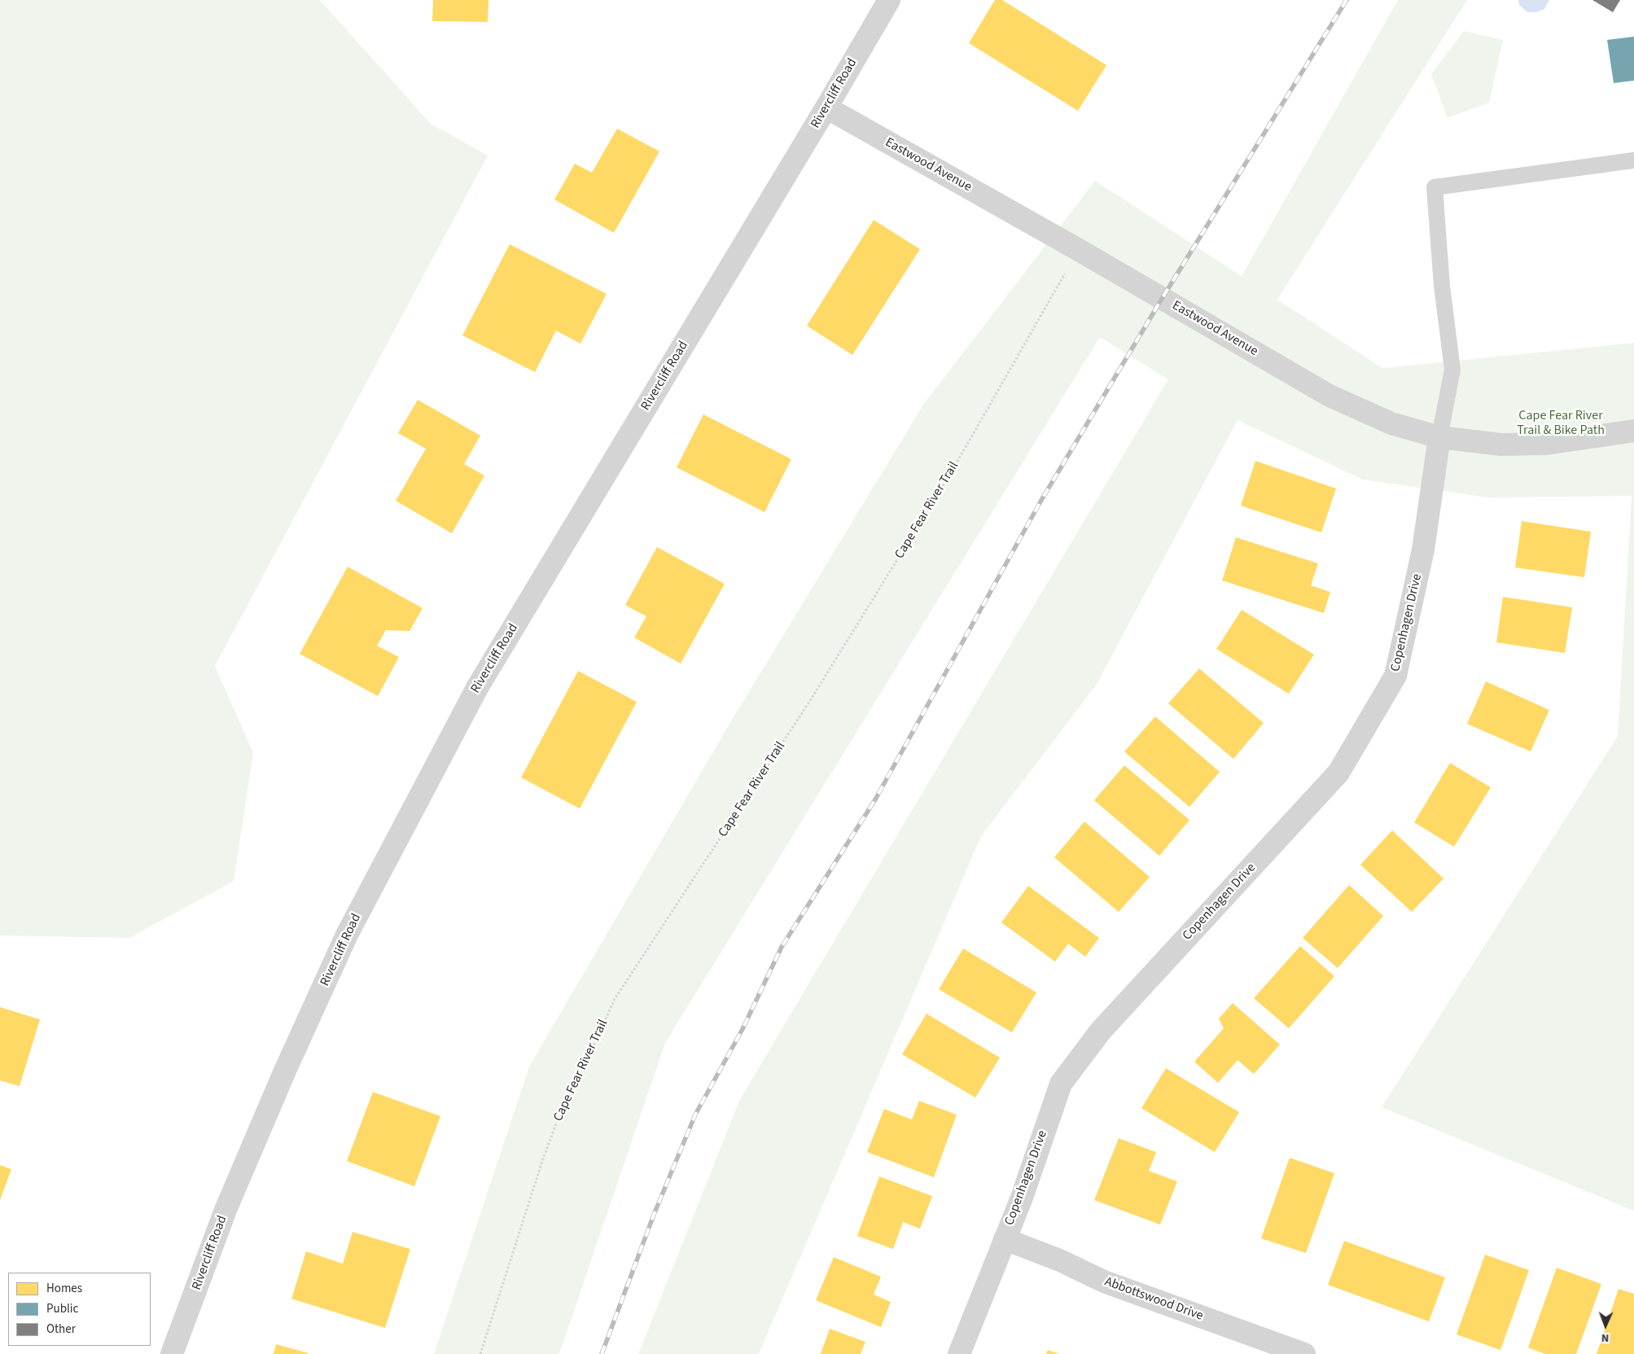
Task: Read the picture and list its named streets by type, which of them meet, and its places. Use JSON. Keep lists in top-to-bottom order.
{
  "streets": {
    "street": [
      "Rivercliff Road",
      "Eastwood Avenue",
      "Copenhagen Drive",
      "Abbottswood Drive"
    ],
    "path": ["Cape Fear River Trail"]
  },
  "crossings": [
    ["Rivercliff Road", "Eastwood Avenue"],
    ["Eastwood Avenue", "Cape Fear River Trail"],
    ["Eastwood Avenue", "Copenhagen Drive"],
    ["Copenhagen Drive", "Abbottswood Drive"]
  ],
  "parks": ["Cape Fear River Trail & Bike Path"],
  "legend": ["Homes", "Public", "Other"],
  "north": "bottom"
}
